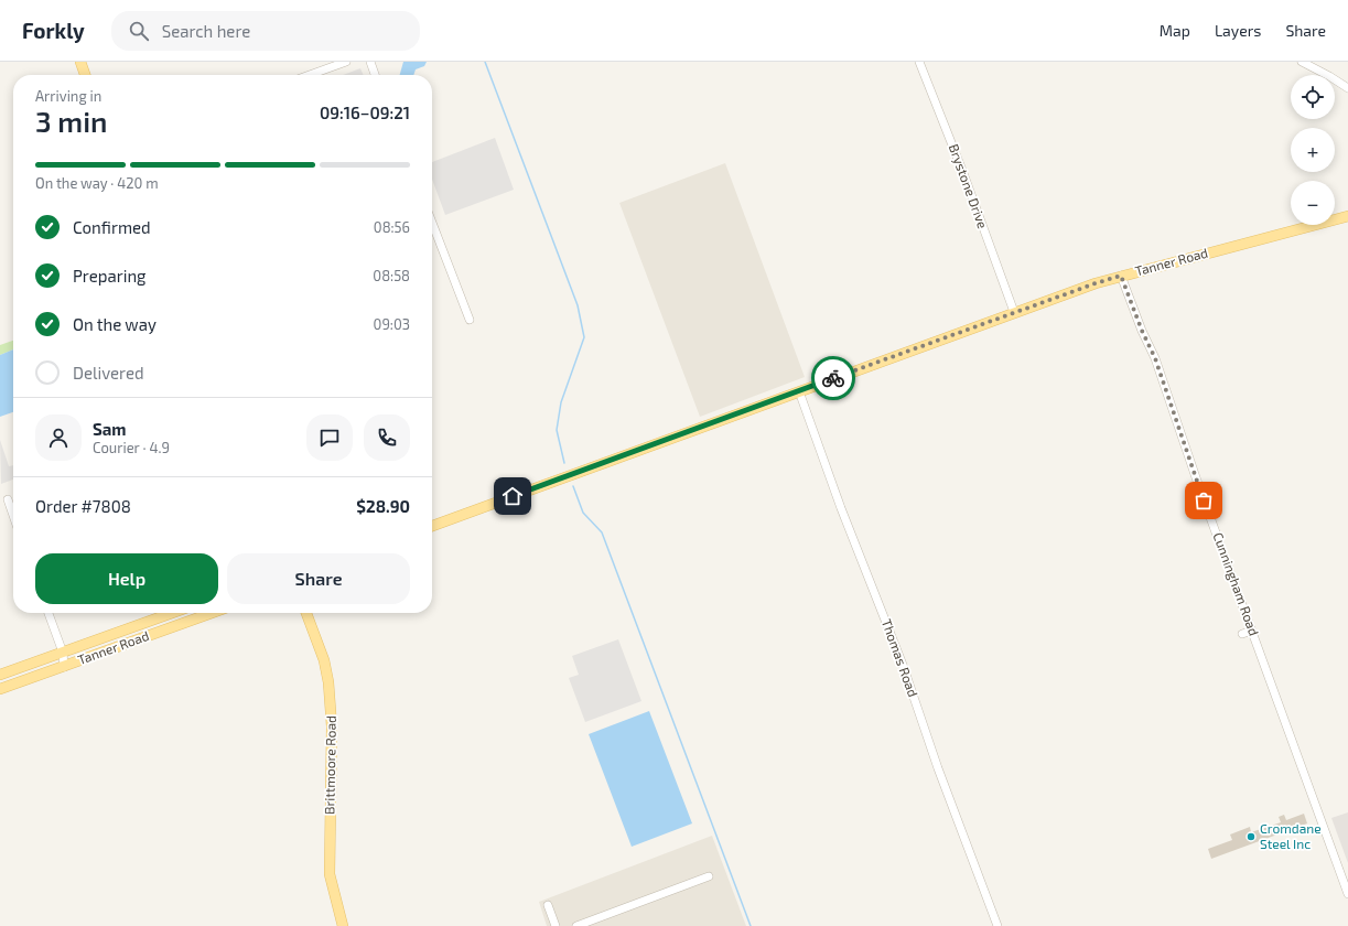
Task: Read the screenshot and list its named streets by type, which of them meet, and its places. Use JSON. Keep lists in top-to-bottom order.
{
  "streets": {
    "main road": ["Tanner Road", "Brittmoore Road"],
    "street": ["Brystone Drive", "Cunningham Road", "Thomas Road"]
  },
  "crossings": [
    ["Brystone Drive", "Tanner Road"],
    ["Tanner Road", "Cunningham Road"],
    ["Tanner Road", "Thomas Road"]
  ],
  "places": ["Cromdane Steel Inc"],
  "page": {
    "header": "Forkly",
    "search": "Search here",
    "nav": ["Map", "Layers", "Share"],
    "map_buttons": ["+", "−"],
    "heading": ["3 min", "Arriving in", "09:16–09:21"],
    "panel": [
      "Sam",
      "Courier · 4.9",
      "Order #7808",
      "$28.90"
    ],
    "bar": "On the way · 420 m",
    "list": [
      ["Confirmed", "08:56"],
      ["Preparing", "08:58"],
      ["On the way", "09:03"],
      "Delivered"
    ],
    "buttons": ["Help", "Share"]
  }
}
